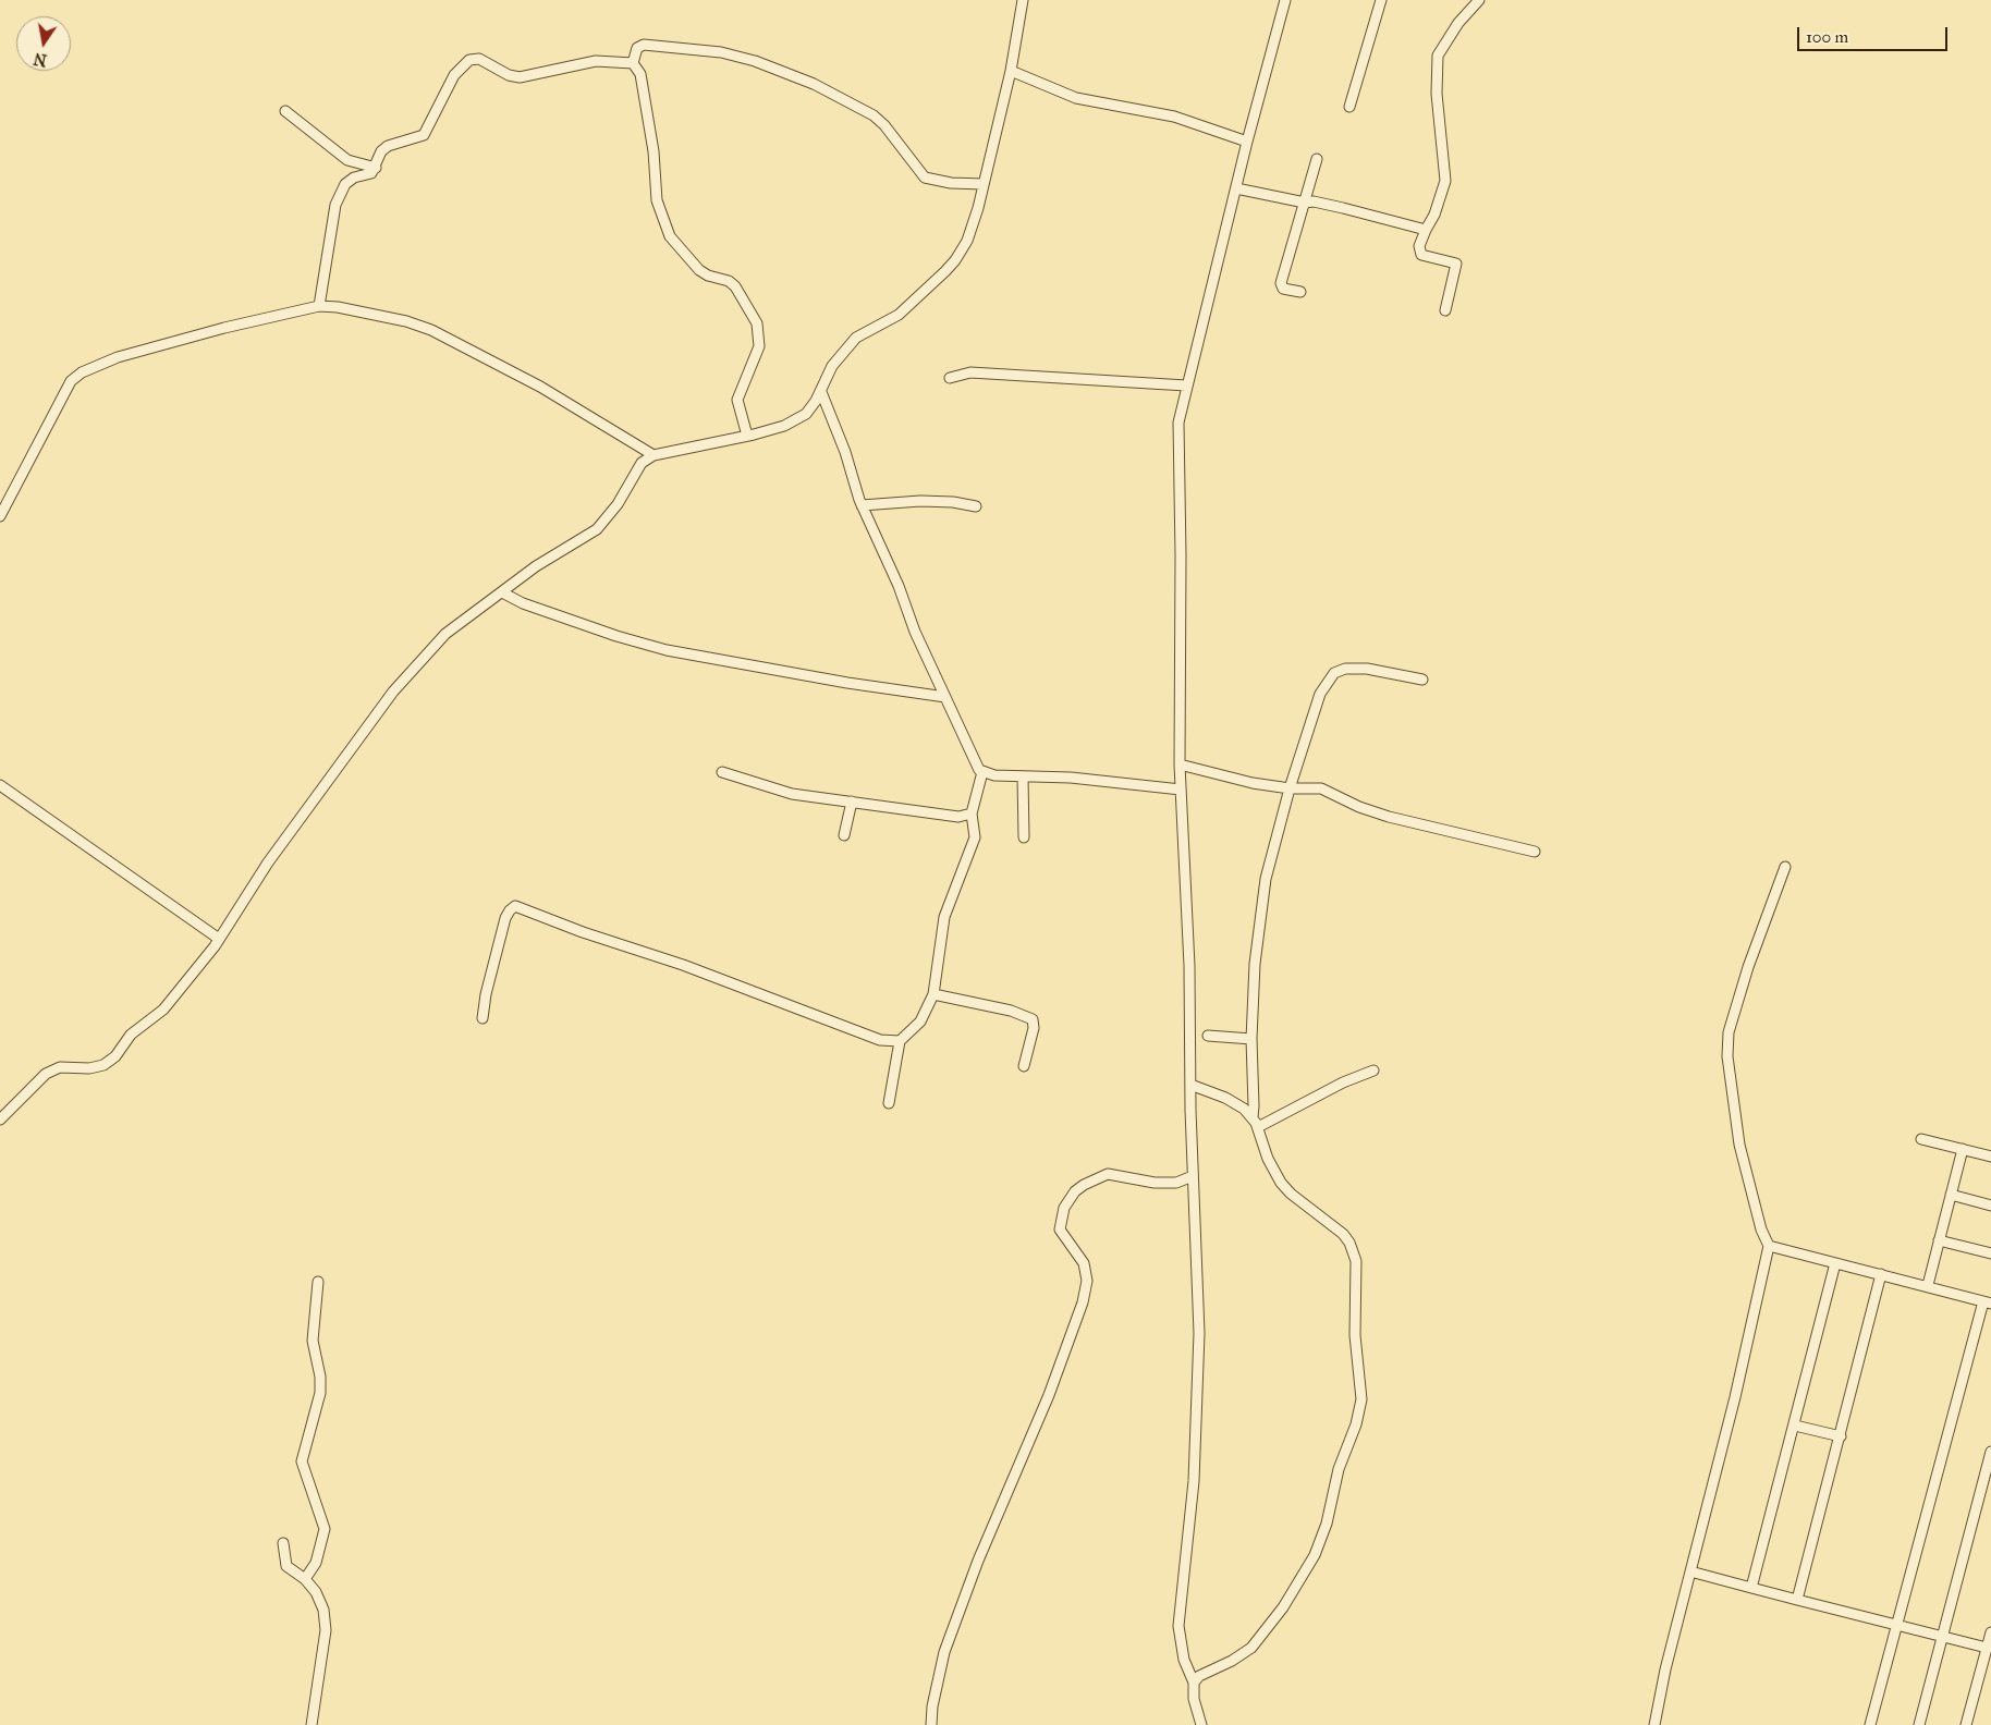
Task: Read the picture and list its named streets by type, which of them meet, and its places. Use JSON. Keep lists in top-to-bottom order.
{
  "scale_bar": "100 m",
  "north": "bottom"
}
